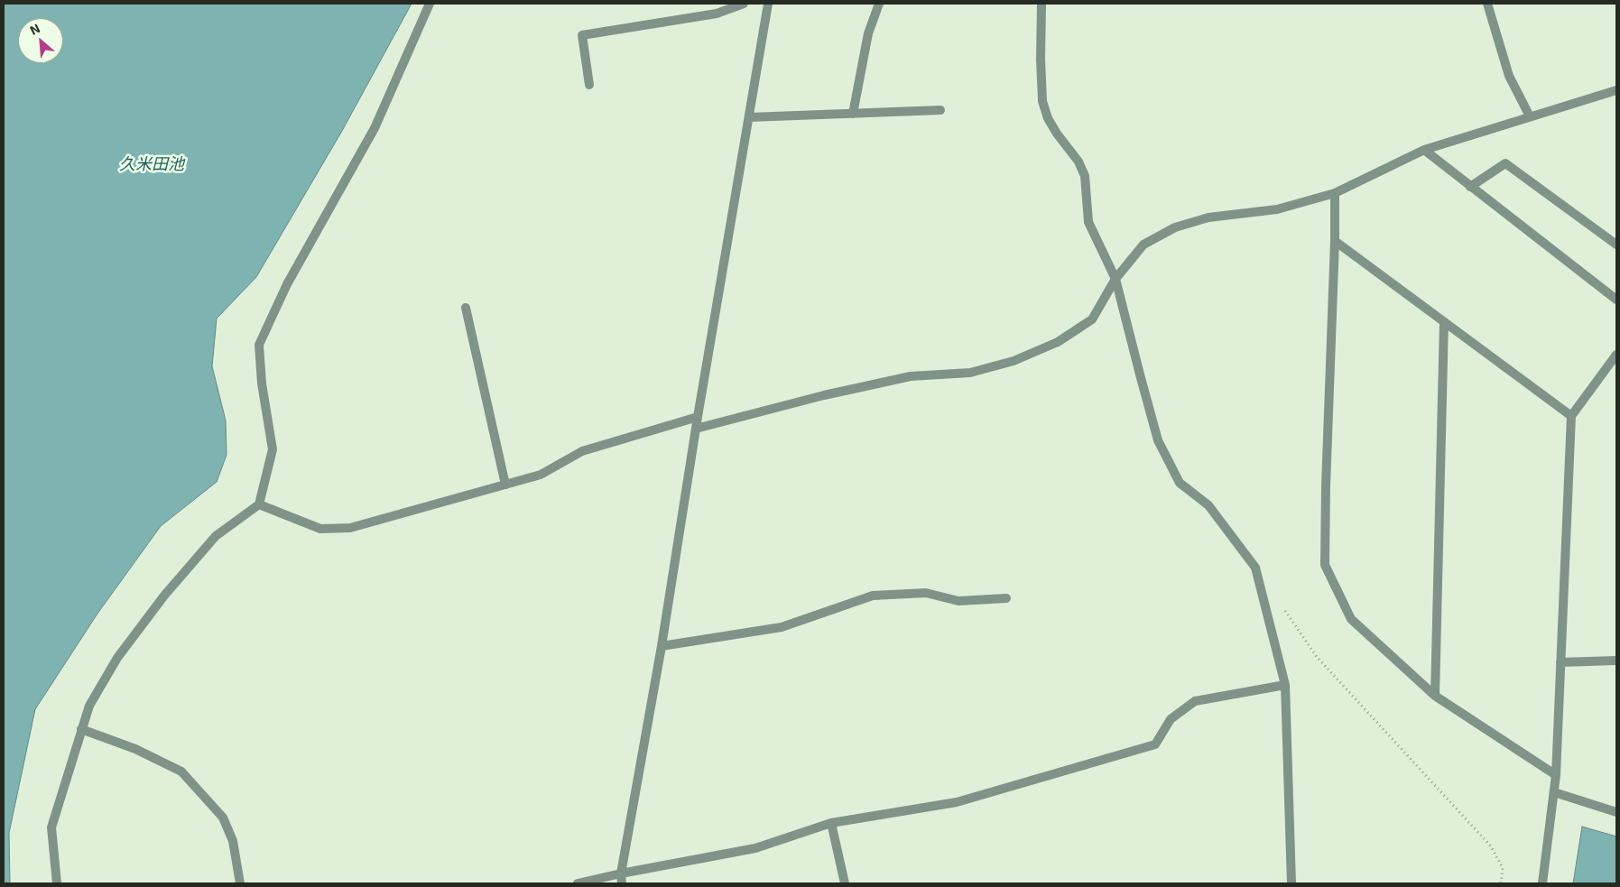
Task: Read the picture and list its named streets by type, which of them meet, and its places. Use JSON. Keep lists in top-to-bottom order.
{
  "water": ["久米田池"],
  "north": "top left"
}
